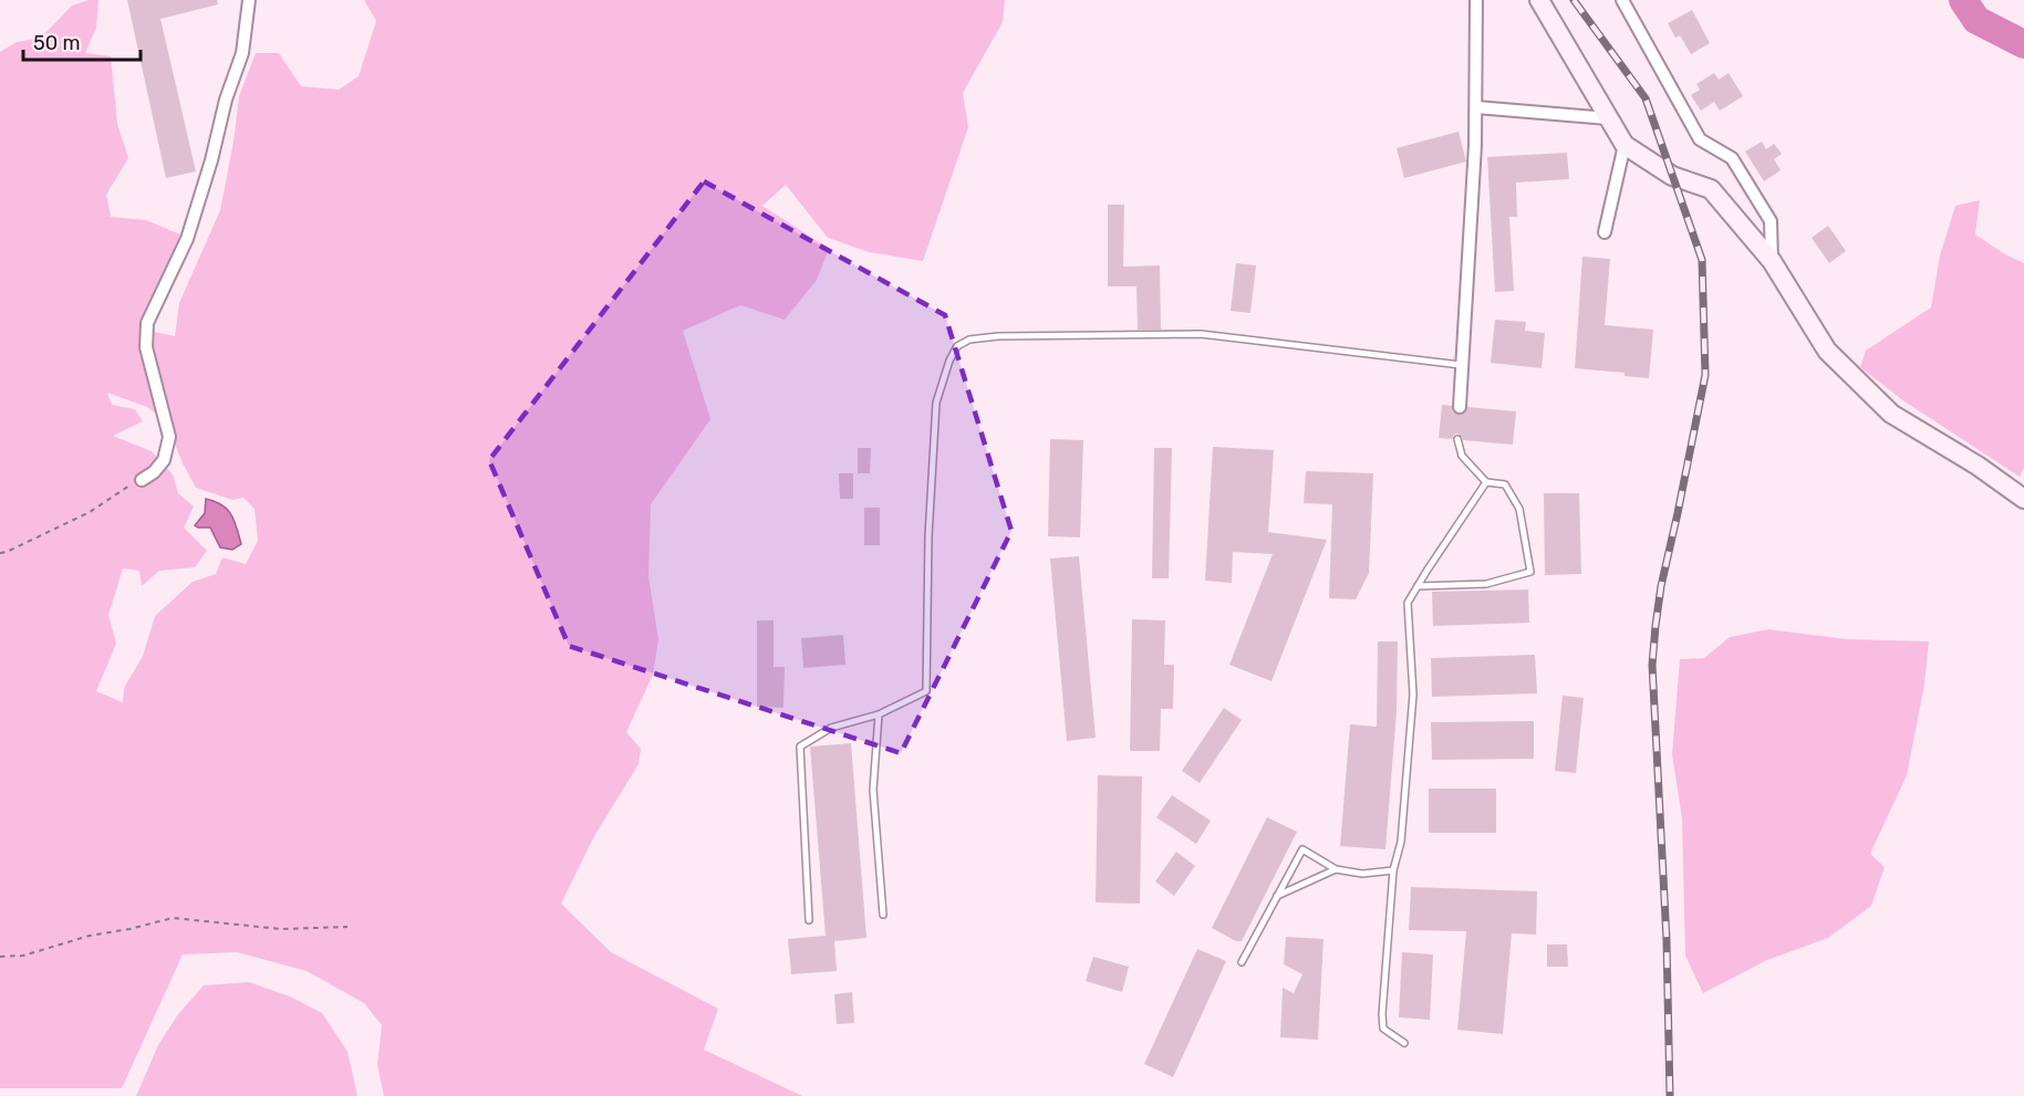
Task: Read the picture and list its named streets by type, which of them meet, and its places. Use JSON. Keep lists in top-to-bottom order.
{
  "scale_bar": "50 m"
}
